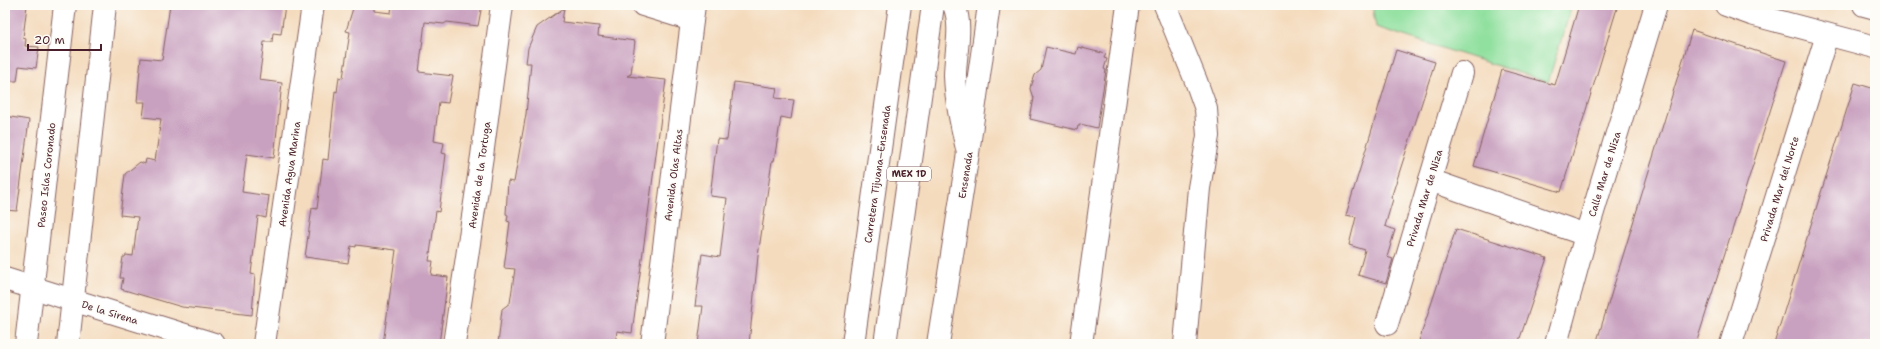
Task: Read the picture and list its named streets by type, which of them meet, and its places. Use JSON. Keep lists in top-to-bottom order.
{
  "streets": {
    "main road": [
      "Avenida Agua Marina",
      "Carretera Tijuana–Ensenada",
      "MEX 1D",
      "Calle Mar de Niza",
      "Paseo Islas Coronado",
      "Avenida de la Tortuga",
      "Avenida Olas Altas",
      "Ensenada",
      "Privada Mar del Norte",
      "Privada Mar de Niza",
      "De la Sirena"
    ]
  },
  "crossings": [
    ["Paseo Islas Coronado", "De la Sirena"]
  ],
  "scale_bar": "20 m"
}
